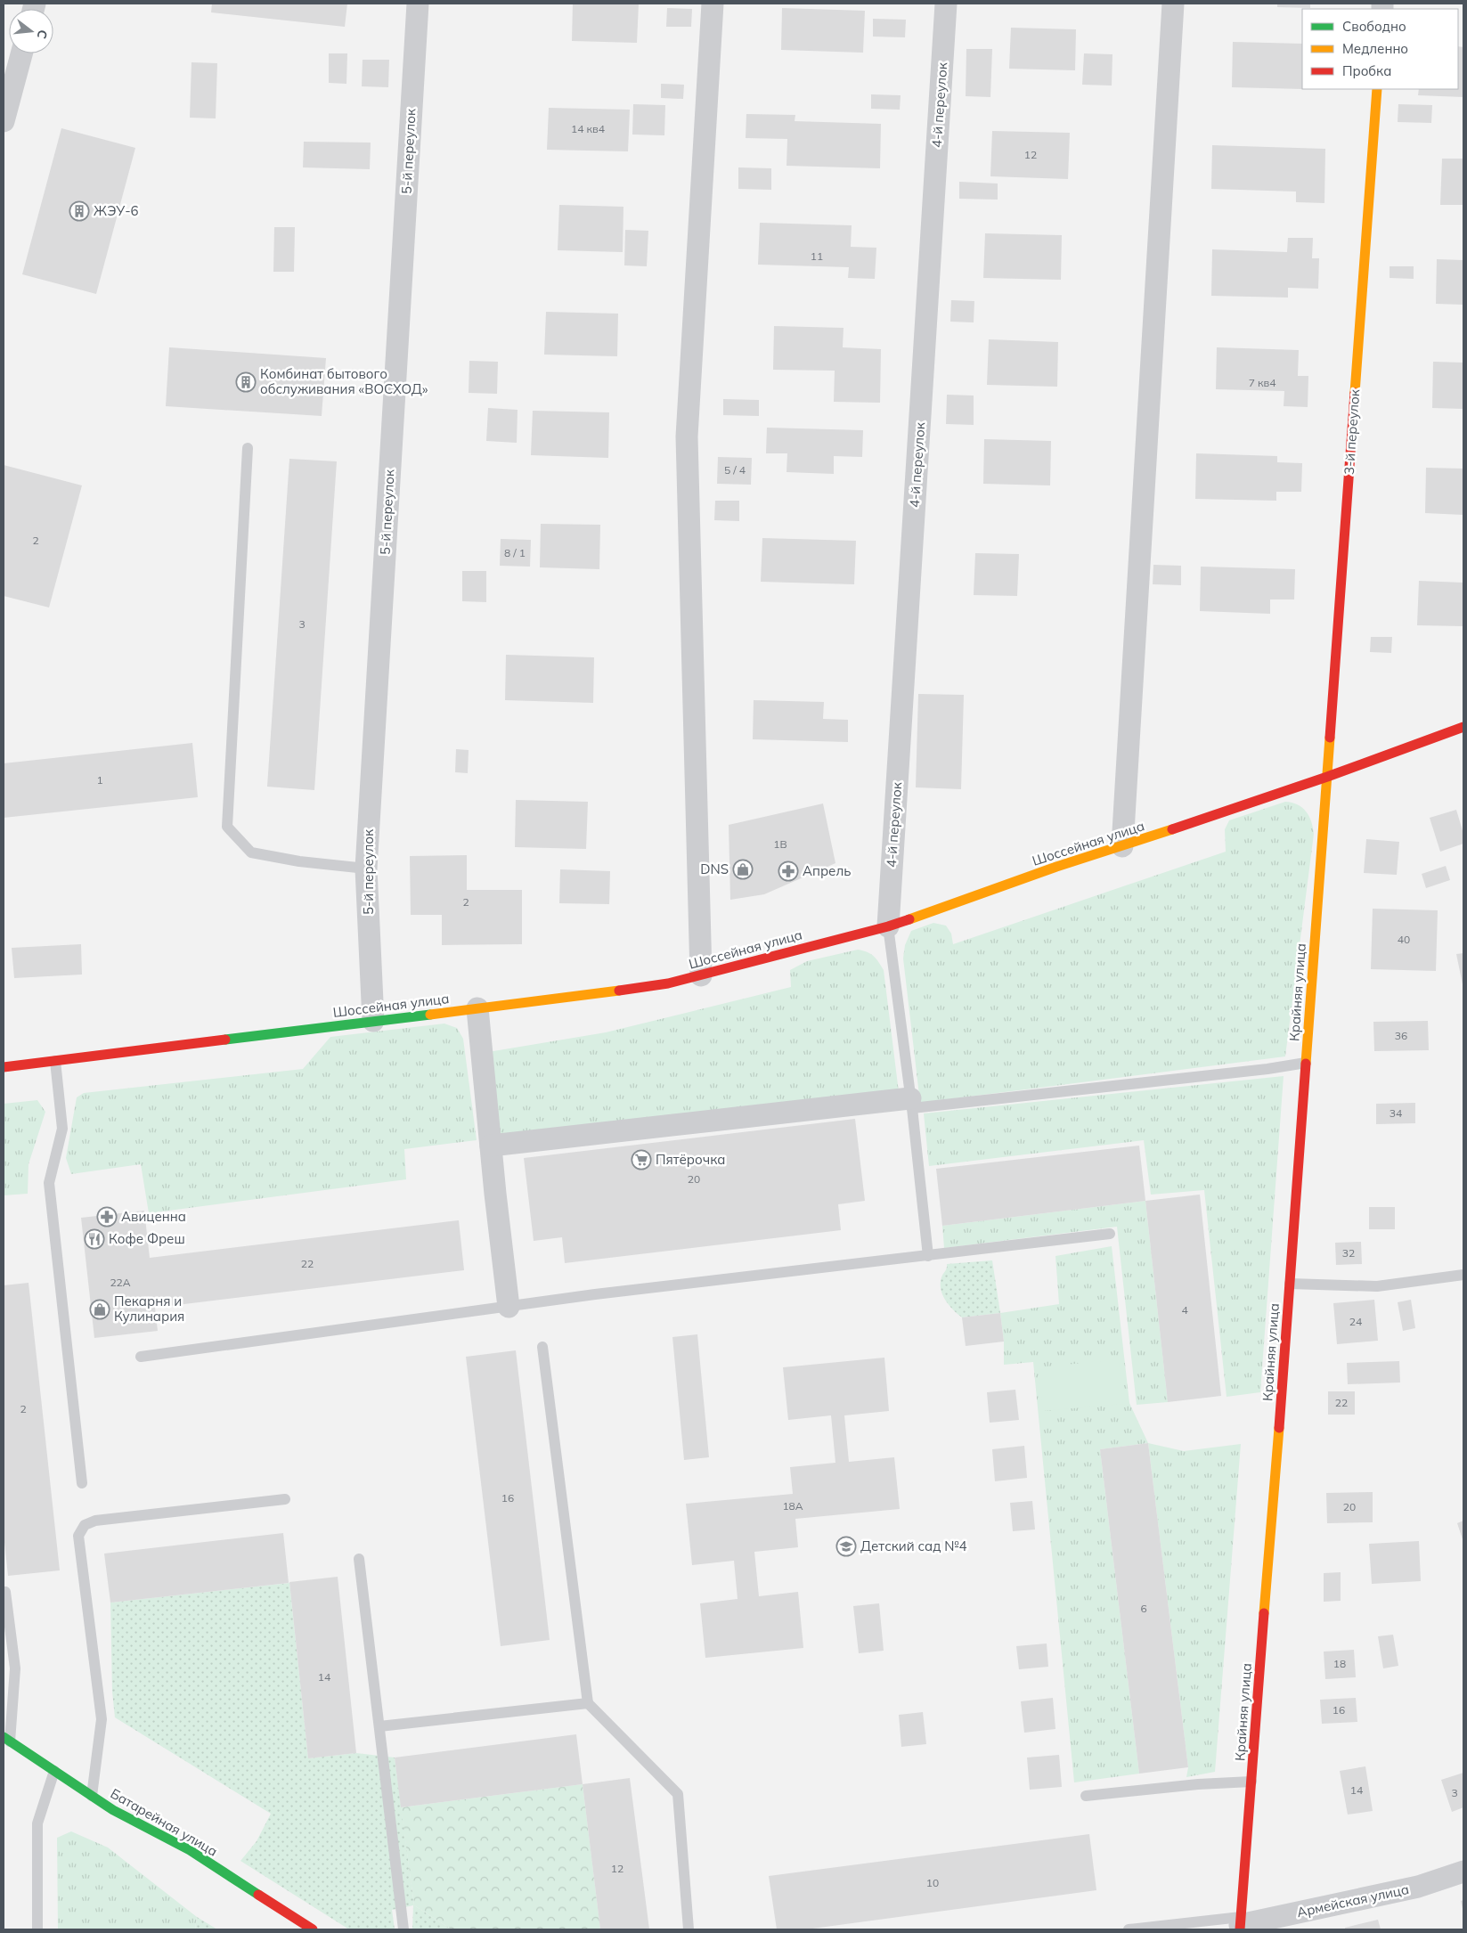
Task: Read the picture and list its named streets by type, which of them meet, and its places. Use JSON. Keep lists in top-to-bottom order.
{
  "streets": {
    "main road": [
      "3-й переулок",
      "Шоссейная улица",
      "Крайняя улица",
      "Батарейная улица"
    ],
    "street": ["4-й переулок", "5-й переулок", "Армейская улица"]
  },
  "crossings": [
    ["4-й переулок", "Шоссейная улица"],
    ["5-й переулок", "Шоссейная улица"],
    ["3-й переулок", "Шоссейная улица"],
    ["3-й переулок", "Крайняя улица"],
    ["Шоссейная улица", "Крайняя улица"],
    ["Крайняя улица", "Армейская улица"]
  ],
  "places": {
    "building": ["ЖЭУ-6", "Комбинат бытового обслуживания «ВОСХОД»"],
    "shop": ["DNS", "Пекарня и Кулинария"],
    "pharmacy": ["Апрель", "Авиценна"],
    "supermarket": ["Пятёрочка"],
    "restaurant": ["Кофе Фреш"],
    "school or university": ["Детский сад №4"]
  },
  "house_numbers": [
    "14 кв4",
    "12",
    "11",
    "7 кв4",
    "5 / 4",
    "2",
    "8 / 1",
    "3",
    "1",
    "1В",
    "2",
    "40",
    "36",
    "34",
    "20",
    "32",
    "22",
    "22А",
    "4",
    "24",
    "22",
    "2",
    "16",
    "18А",
    "20",
    "6",
    "18",
    "14",
    "16",
    "14",
    "3",
    "12",
    "10"
  ],
  "legend": ["Свободно", "Медленно", "Пробка"],
  "north": "right"
}
